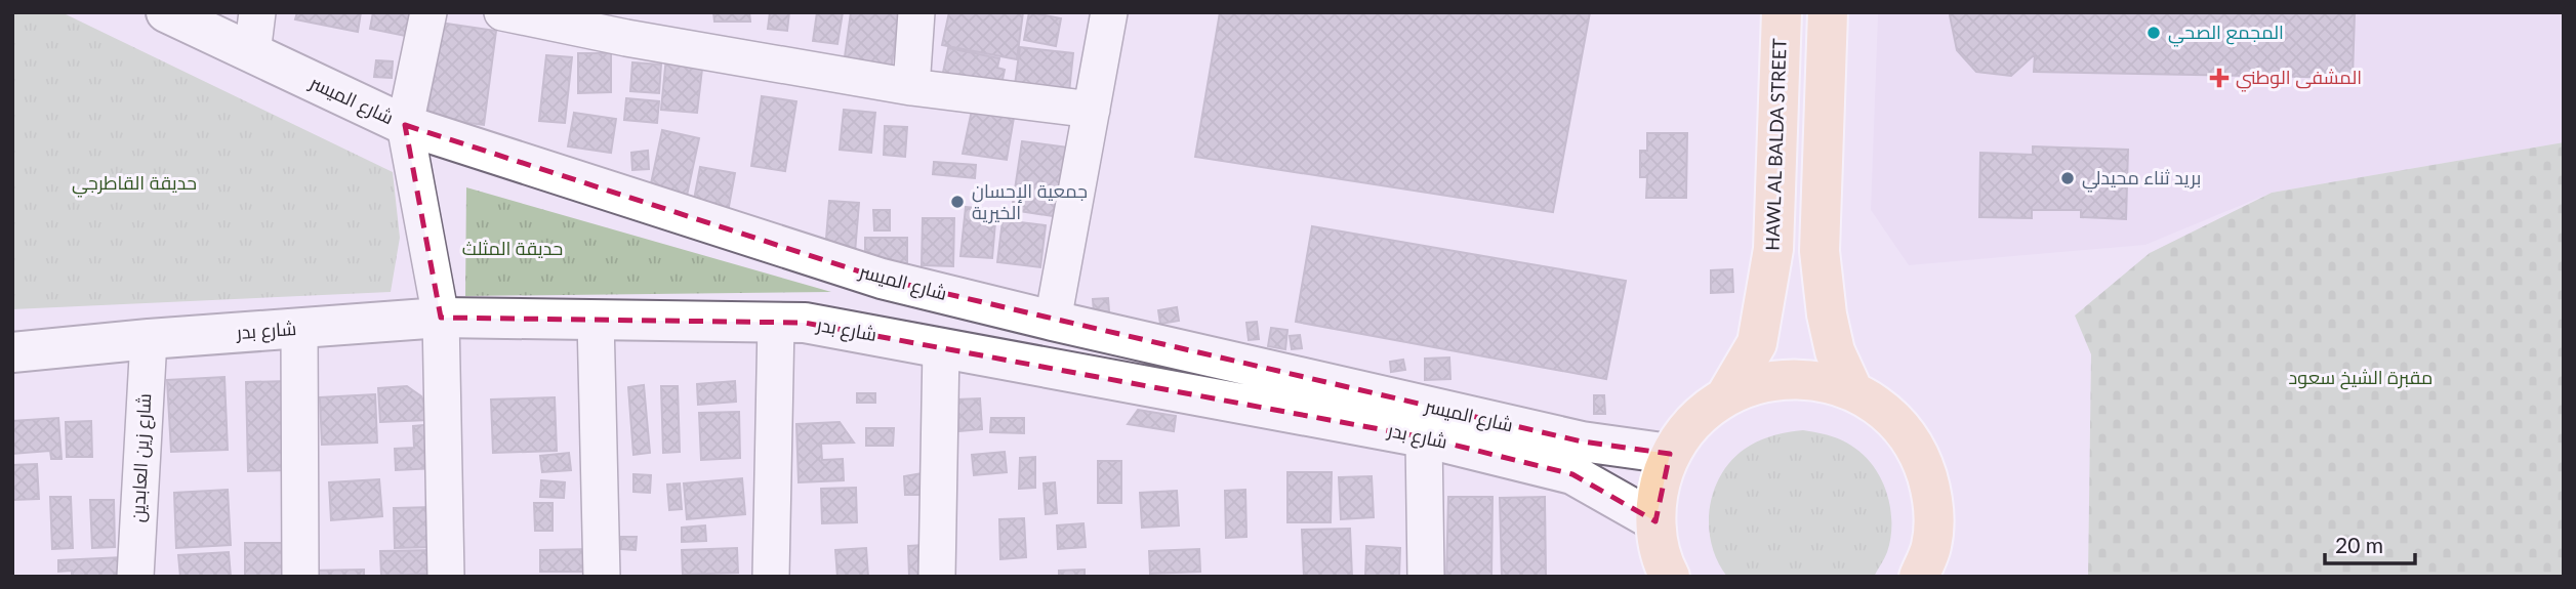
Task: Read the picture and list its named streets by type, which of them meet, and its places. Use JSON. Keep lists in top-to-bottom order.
{
  "streets": {
    "main road": ["شارع الميسر", "HAWL AL BALDA STREET", "شارع بدر"],
    "street": ["شارع زين العابدين"]
  },
  "crossings": [
    ["شارع بدر", "شارع زين العابدين"]
  ],
  "parks": ["حديقة القاطرجي", "حديقة المثلث", "مقبرة الشيخ سعود"],
  "places": {
    "other": ["المجمع الصحي", "بريد ثناء محيدلي", "جمعية الإحسان الخيرية"],
    "health": ["المشفى الوطني"]
  },
  "scale_bar": "20 m"
}
